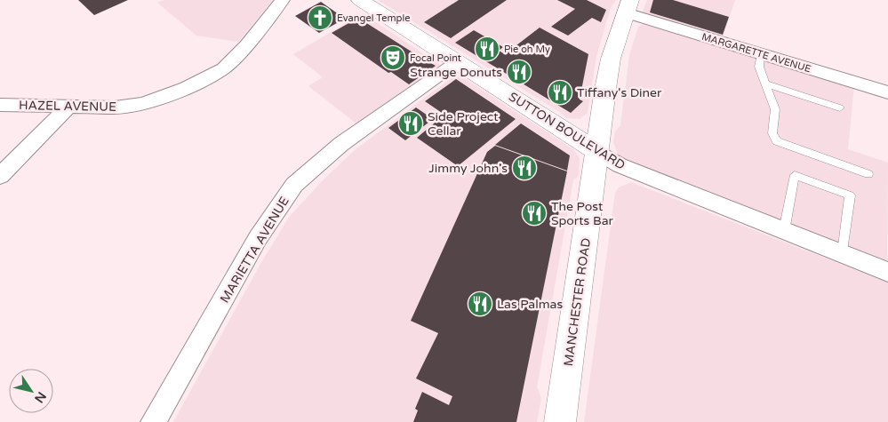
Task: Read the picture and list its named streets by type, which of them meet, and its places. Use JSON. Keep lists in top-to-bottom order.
{
  "streets": {
    "main road": ["SUTTON BOULEVARD", "MANCHESTER ROAD"],
    "street": ["MARGARETTE AVENUE", "HAZEL AVENUE", "MARIETTA AVENUE"]
  },
  "crossings": [
    ["MARGARETTE AVENUE", "MANCHESTER ROAD"],
    ["SUTTON BOULEVARD", "MARIETTA AVENUE"],
    ["SUTTON BOULEVARD", "MANCHESTER ROAD"]
  ],
  "places": {
    "church": ["Evangel Temple"],
    "restaurant": [
      "Pie oh My",
      "Strange Donuts",
      "Tiffany's Diner",
      "Side Project Cellar",
      "Jimmy John's",
      "The Post Sports Bar",
      "Las Palmas"
    ],
    "theatre": ["Focal Point"]
  },
  "north": "bottom right"
}
